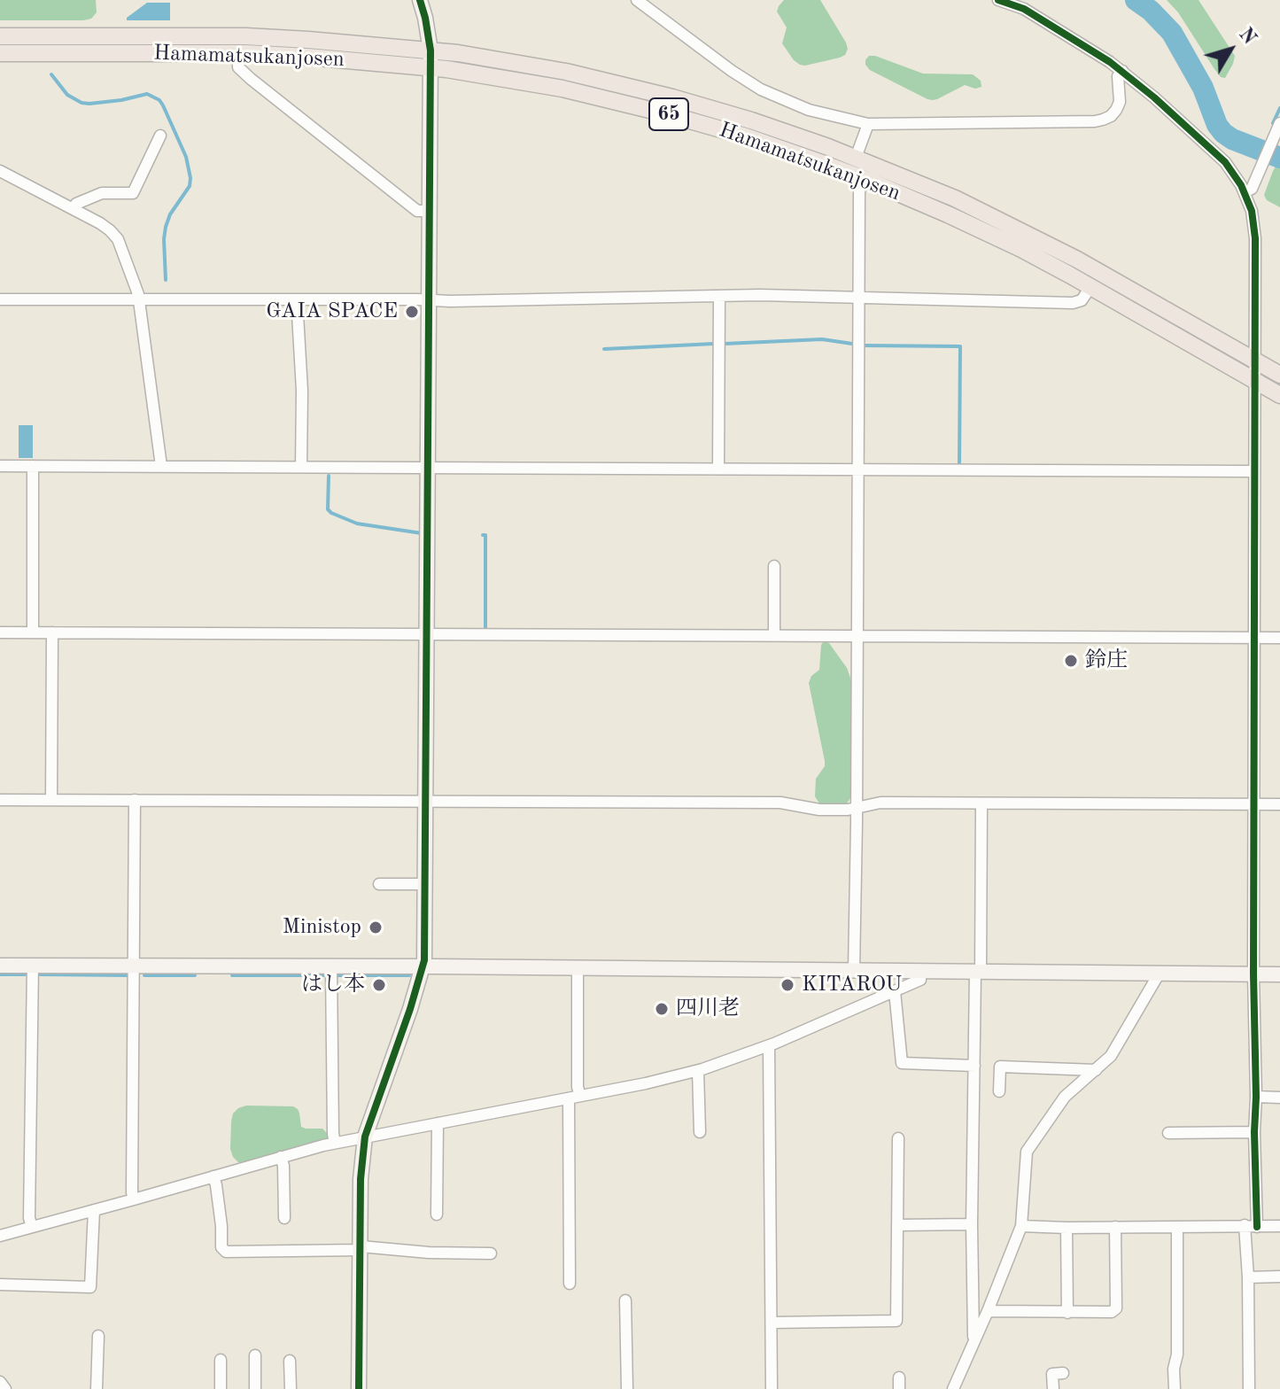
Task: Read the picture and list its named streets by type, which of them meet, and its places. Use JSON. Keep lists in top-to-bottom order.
{
  "streets": {
    "main road": ["Hamamatsukanjosen", "65"]
  },
  "places": [
    "GAIA SPACE",
    "鈴庄",
    "Ministop",
    "はし本",
    "KITAROU",
    "四川老"
  ],
  "north": "top right"
}
